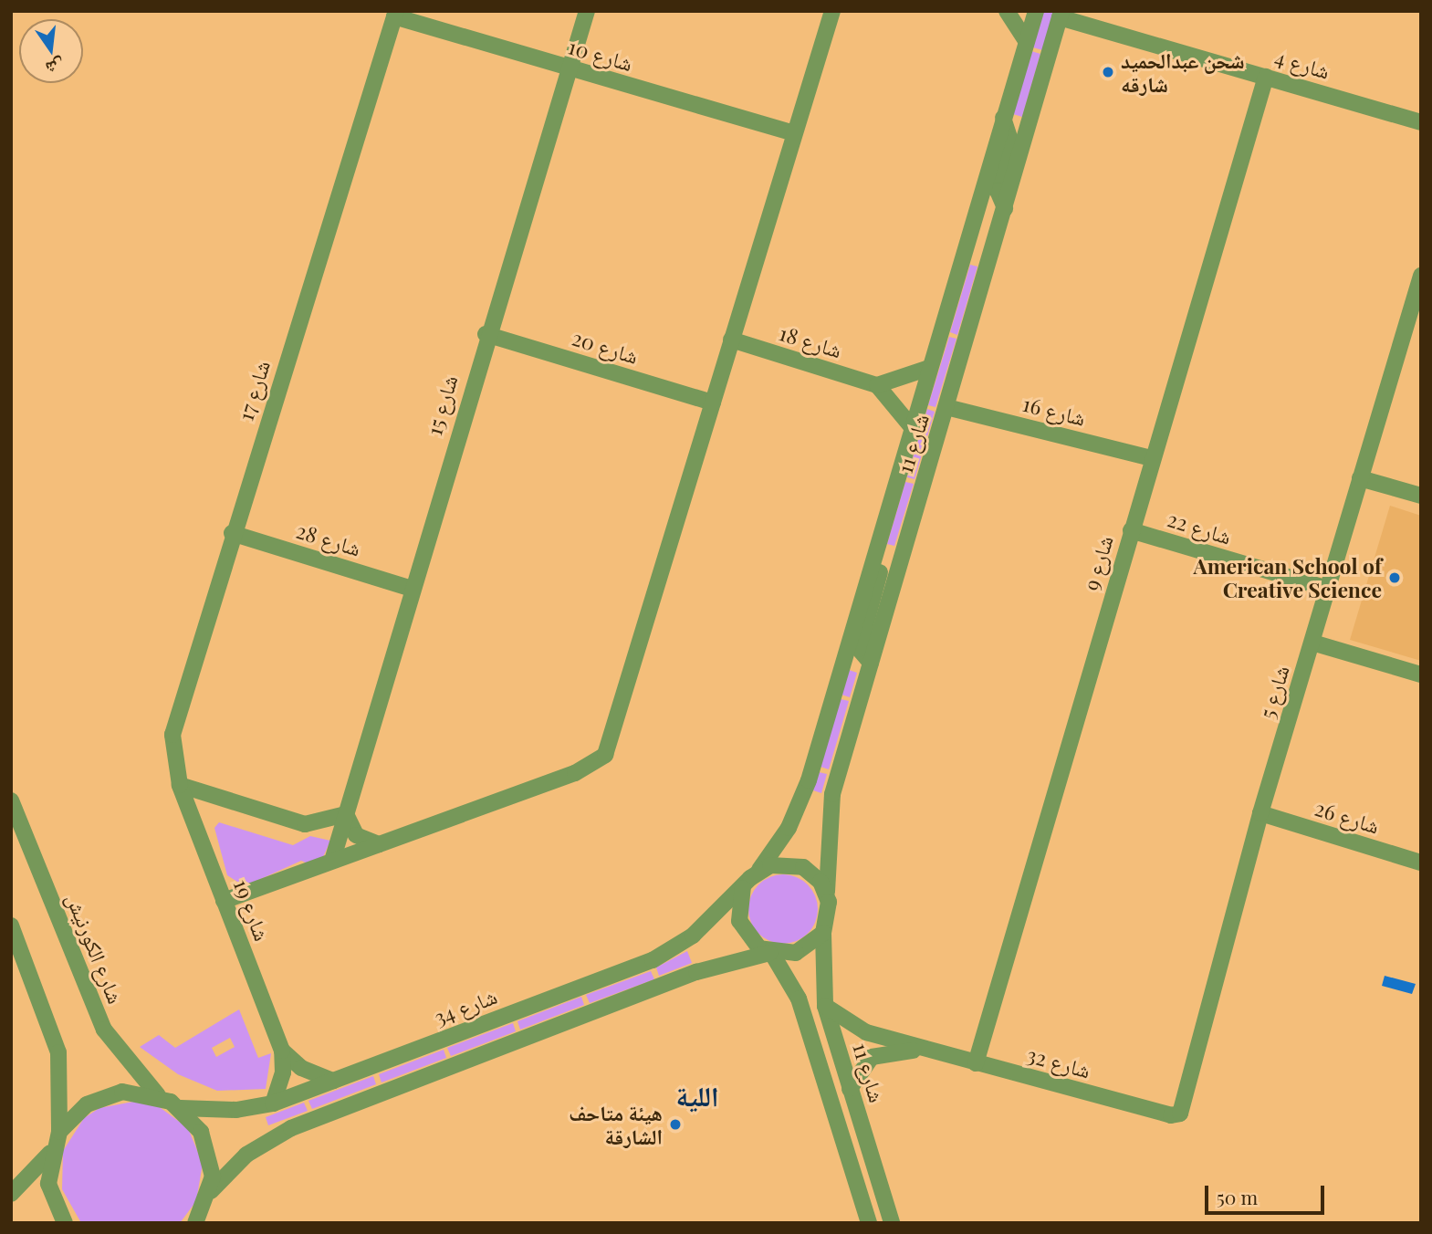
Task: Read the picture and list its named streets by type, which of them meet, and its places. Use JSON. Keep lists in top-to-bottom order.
{
  "streets": {
    "street": [
      "شارع 10",
      "شارع 4",
      "شارع 18",
      "شارع 20",
      "شارع 17",
      "شارع 15",
      "شارع 16",
      "شارع 11",
      "شارع 22",
      "شارع 28",
      "شارع 9",
      "شارع 5",
      "شارع 26",
      "شارع 19",
      "شارع الكورنيش",
      "شارع 34",
      "شارع 32"
    ]
  },
  "crossings": [
    ["شارع 10", "شارع 17"],
    ["شارع 10", "شارع 15"],
    ["شارع 4", "شارع 11"],
    ["شارع 4", "شارع 9"],
    ["شارع 20", "شارع 15"],
    ["شارع 17", "شارع 28"],
    ["شارع 17", "شارع 19"],
    ["شارع 15", "شارع 28"],
    ["شارع 16", "شارع 11"],
    ["شارع 16", "شارع 9"],
    ["شارع 11", "شارع 34"],
    ["شارع 11", "شارع 32"],
    ["شارع 22", "شارع 9"],
    ["شارع 22", "شارع 5"],
    ["شارع 9", "شارع 32"],
    ["شارع 5", "شارع 26"],
    ["شارع 5", "شارع 32"],
    ["شارع 19", "شارع 34"]
  ],
  "districts": ["اللية"],
  "places": ["شحن عبدالحميد شارقه", "American School of Creative Science", "هيئة متاحف الشارقة"],
  "scale_bar": "50 m",
  "north": "bottom"
}
